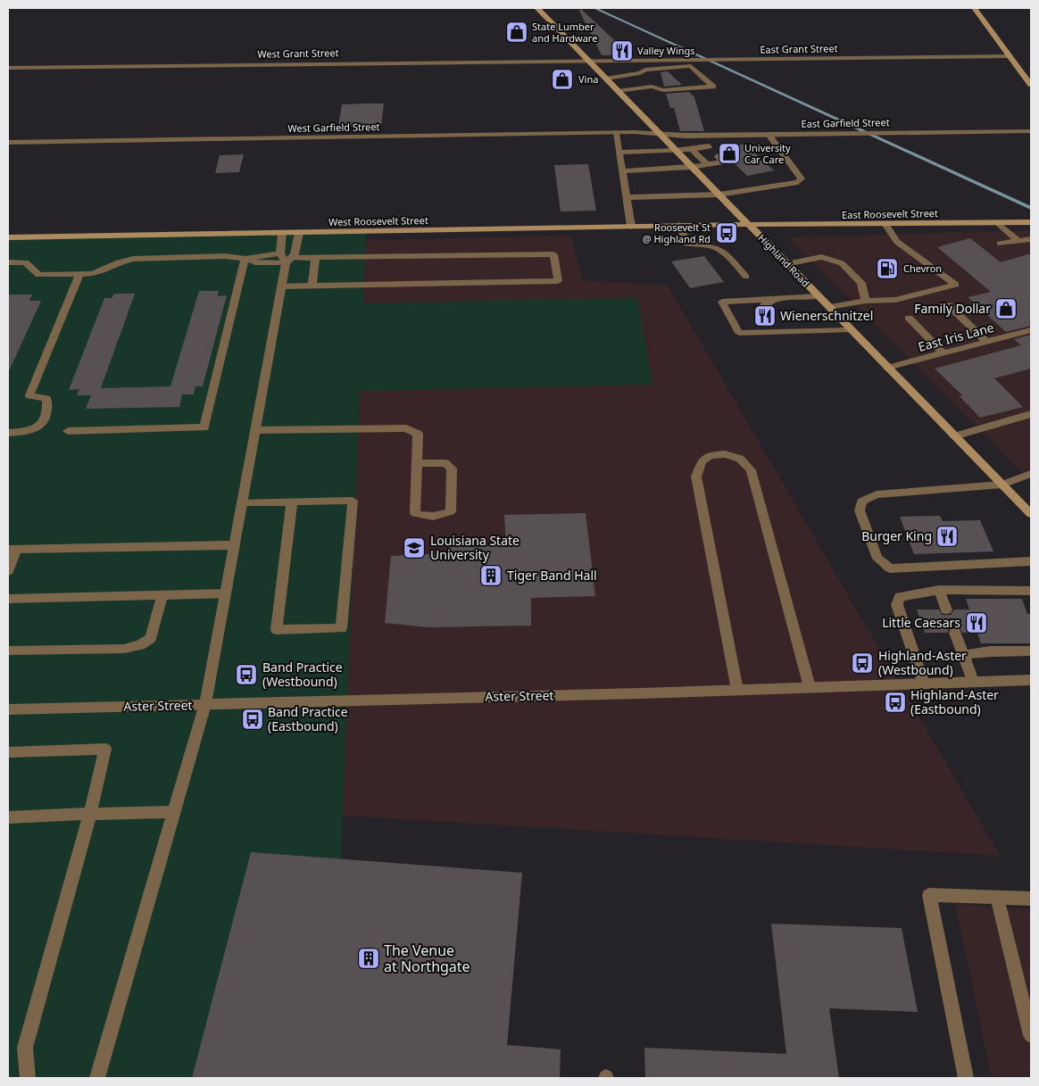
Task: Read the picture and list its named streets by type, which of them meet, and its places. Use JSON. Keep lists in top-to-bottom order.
{
  "streets": {
    "main road": ["East Roosevelt Street", "West Roosevelt Street", "Highland Road"],
    "street": [
      "East Grant Street",
      "West Grant Street",
      "East Garfield Street",
      "West Garfield Street",
      "East Iris Lane",
      "Aster Street"
    ]
  },
  "crossings": [
    ["East Grant Street", "West Grant Street"],
    ["East Grant Street", "Highland Road"],
    ["West Grant Street", "Highland Road"],
    ["East Garfield Street", "West Garfield Street"],
    ["East Garfield Street", "Highland Road"],
    ["West Garfield Street", "Highland Road"],
    ["East Roosevelt Street", "West Roosevelt Street"],
    ["East Roosevelt Street", "Highland Road"],
    ["West Roosevelt Street", "Highland Road"],
    ["Highland Road", "East Iris Lane"]
  ],
  "places": {
    "shop": [
      "State Lumber and Hardware",
      "Vina",
      "University Car Care",
      "Family Dollar"
    ],
    "restaurant": [
      "Valley Wings",
      "Wienerschnitzel",
      "Burger King",
      "Little Caesars"
    ],
    "bus stop": [
      "Roosevelt St @ Highland Rd",
      "Highland-Aster (Westbound)",
      "Band Practice (Westbound)",
      "Highland-Aster (Eastbound)",
      "Band Practice (Eastbound)"
    ],
    "fuel station": ["Chevron"],
    "school or university": ["Louisiana State University"],
    "building": ["Tiger Band Hall", "The Venue at Northgate"]
  }
}
